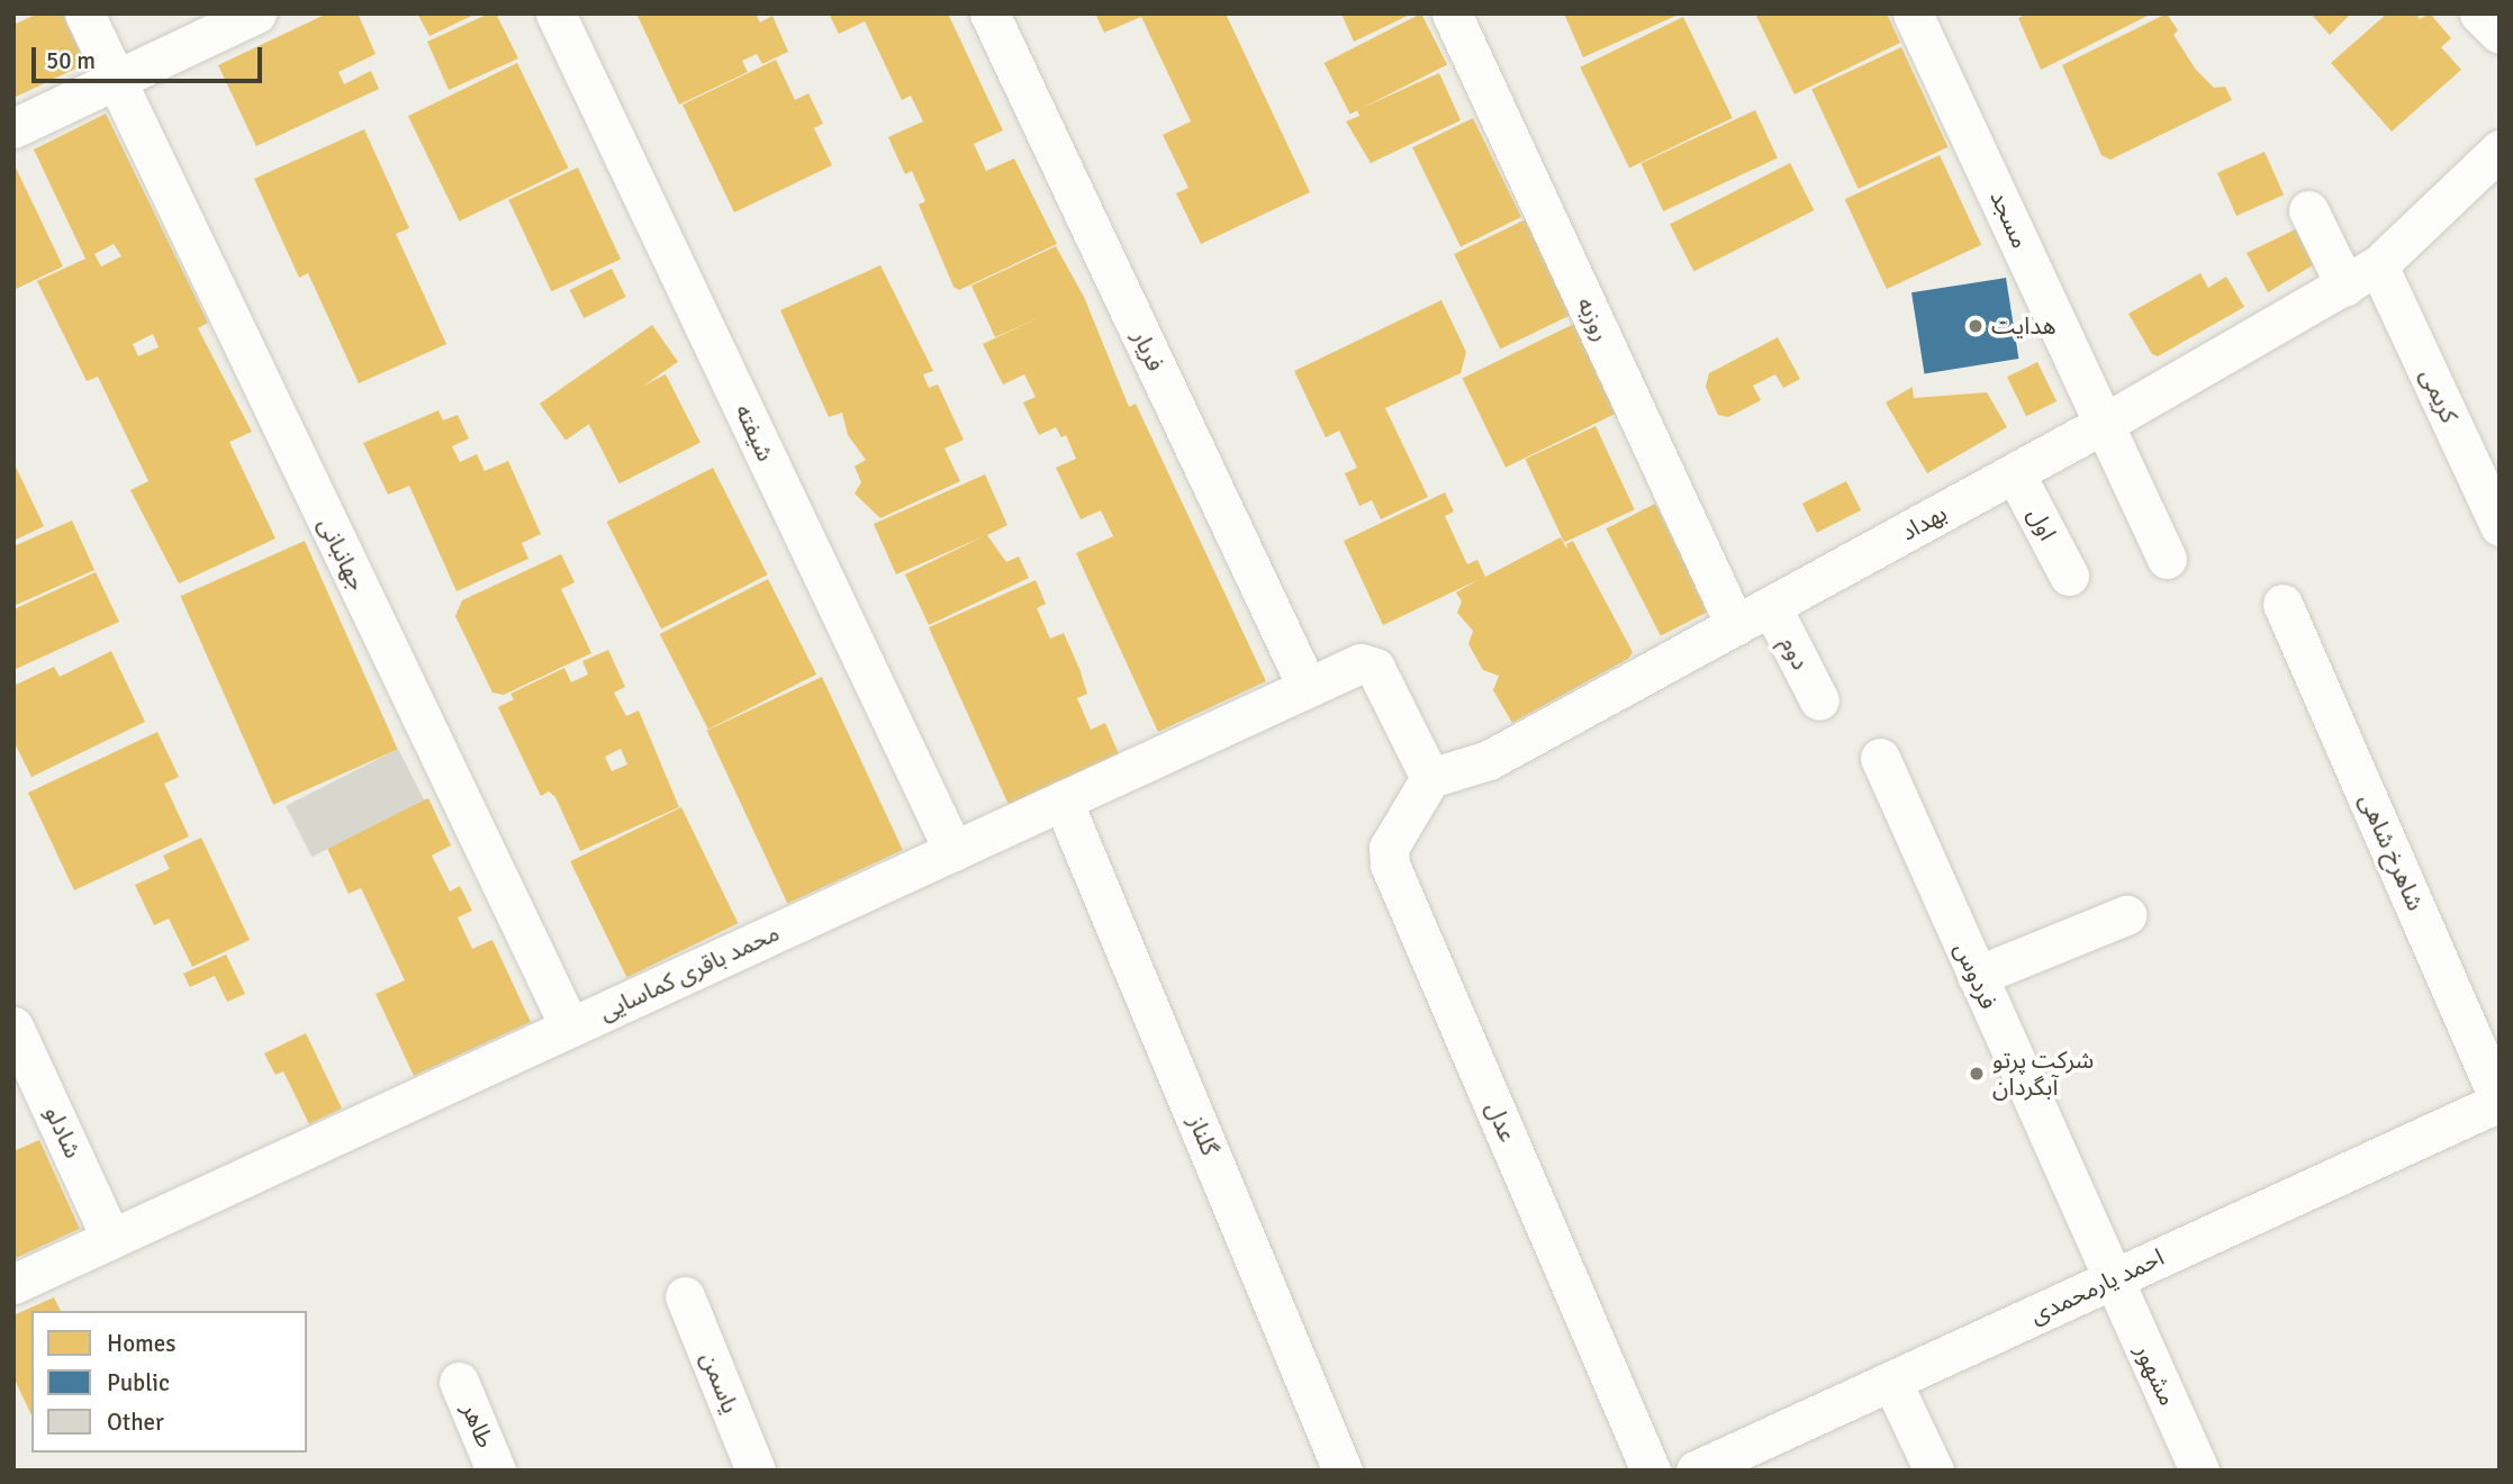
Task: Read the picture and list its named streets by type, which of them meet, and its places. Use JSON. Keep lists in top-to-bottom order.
{
  "streets": {
    "street": [
      "مسجد",
      "روزبه",
      "فریار",
      "کریمی",
      "شیفته",
      "بهداد",
      "اول",
      "جهانبانی",
      "دوم",
      "شاهرخ شاهی",
      "محمد باقری کماسایی",
      "فردوس",
      "عدل",
      "شادلو",
      "گلناز",
      "احمد یارمحمدی",
      "مشهور",
      "یاسمن",
      "طاهر"
    ]
  },
  "crossings": [
    ["مسجد", "بهداد"],
    ["روزبه", "بهداد"],
    ["فریار", "محمد باقری کماسایی"],
    ["کریمی", "بهداد"],
    ["شیفته", "محمد باقری کماسایی"],
    ["بهداد", "اول"],
    ["بهداد", "دوم"],
    ["بهداد", "محمد باقری کماسایی"],
    ["بهداد", "عدل"],
    ["جهانبانی", "محمد باقری کماسایی"],
    ["شاهرخ شاهی", "احمد یارمحمدی"],
    ["محمد باقری کماسایی", "عدل"],
    ["محمد باقری کماسایی", "شادلو"],
    ["محمد باقری کماسایی", "گلناز"],
    ["فردوس", "احمد یارمحمدی"],
    ["فردوس", "مشهور"],
    ["احمد یارمحمدی", "مشهور"]
  ],
  "places": ["هدایت", "شرکت پرتو آبگردان"],
  "legend": ["Homes", "Public", "Other"],
  "scale_bar": "50 m"
}
